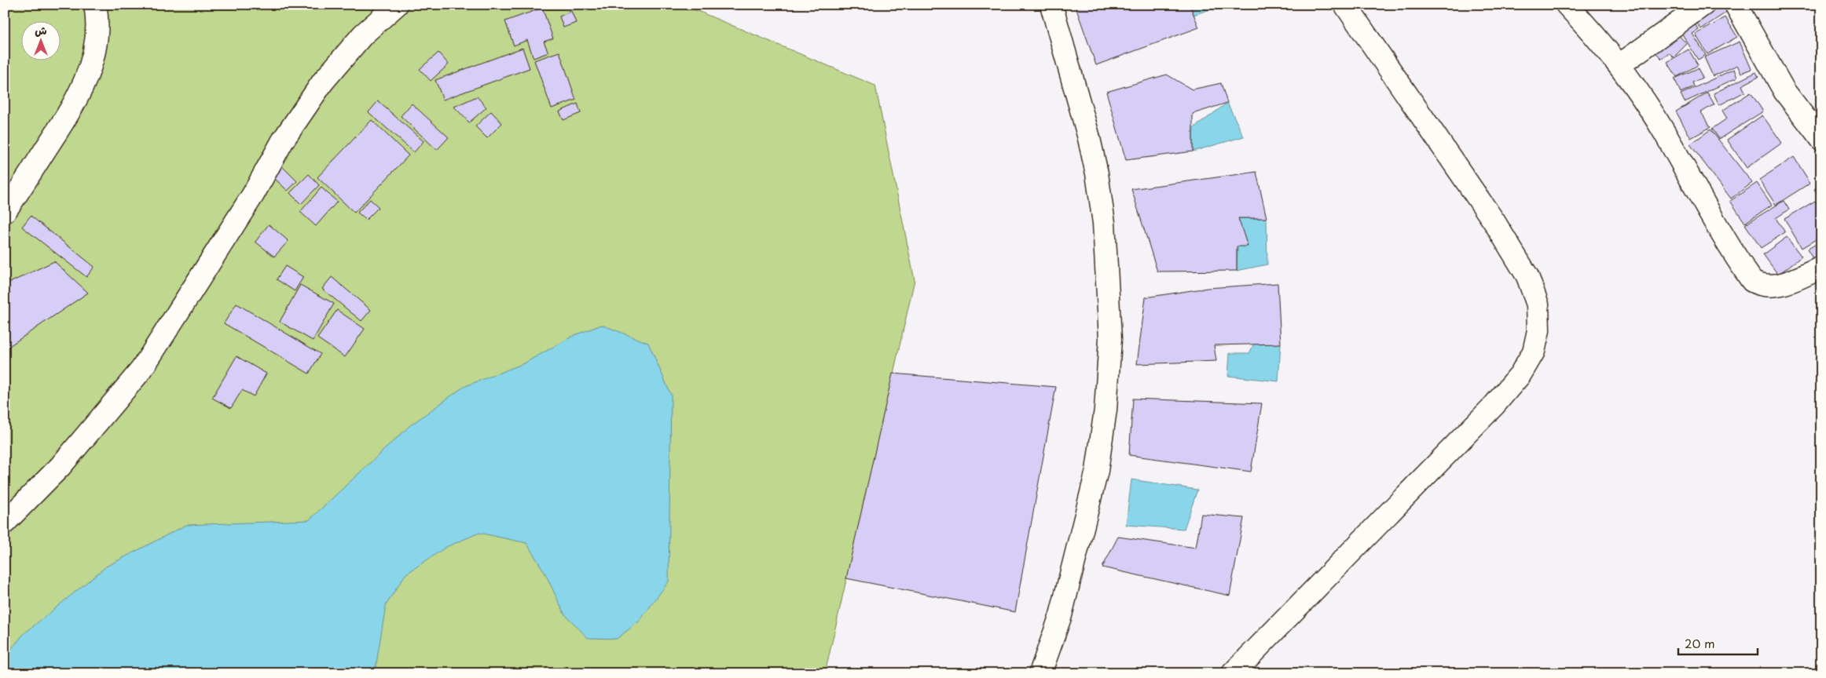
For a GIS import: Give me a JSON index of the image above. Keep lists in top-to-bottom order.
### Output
{
  "scale_bar": "20 m",
  "north": "top"
}
